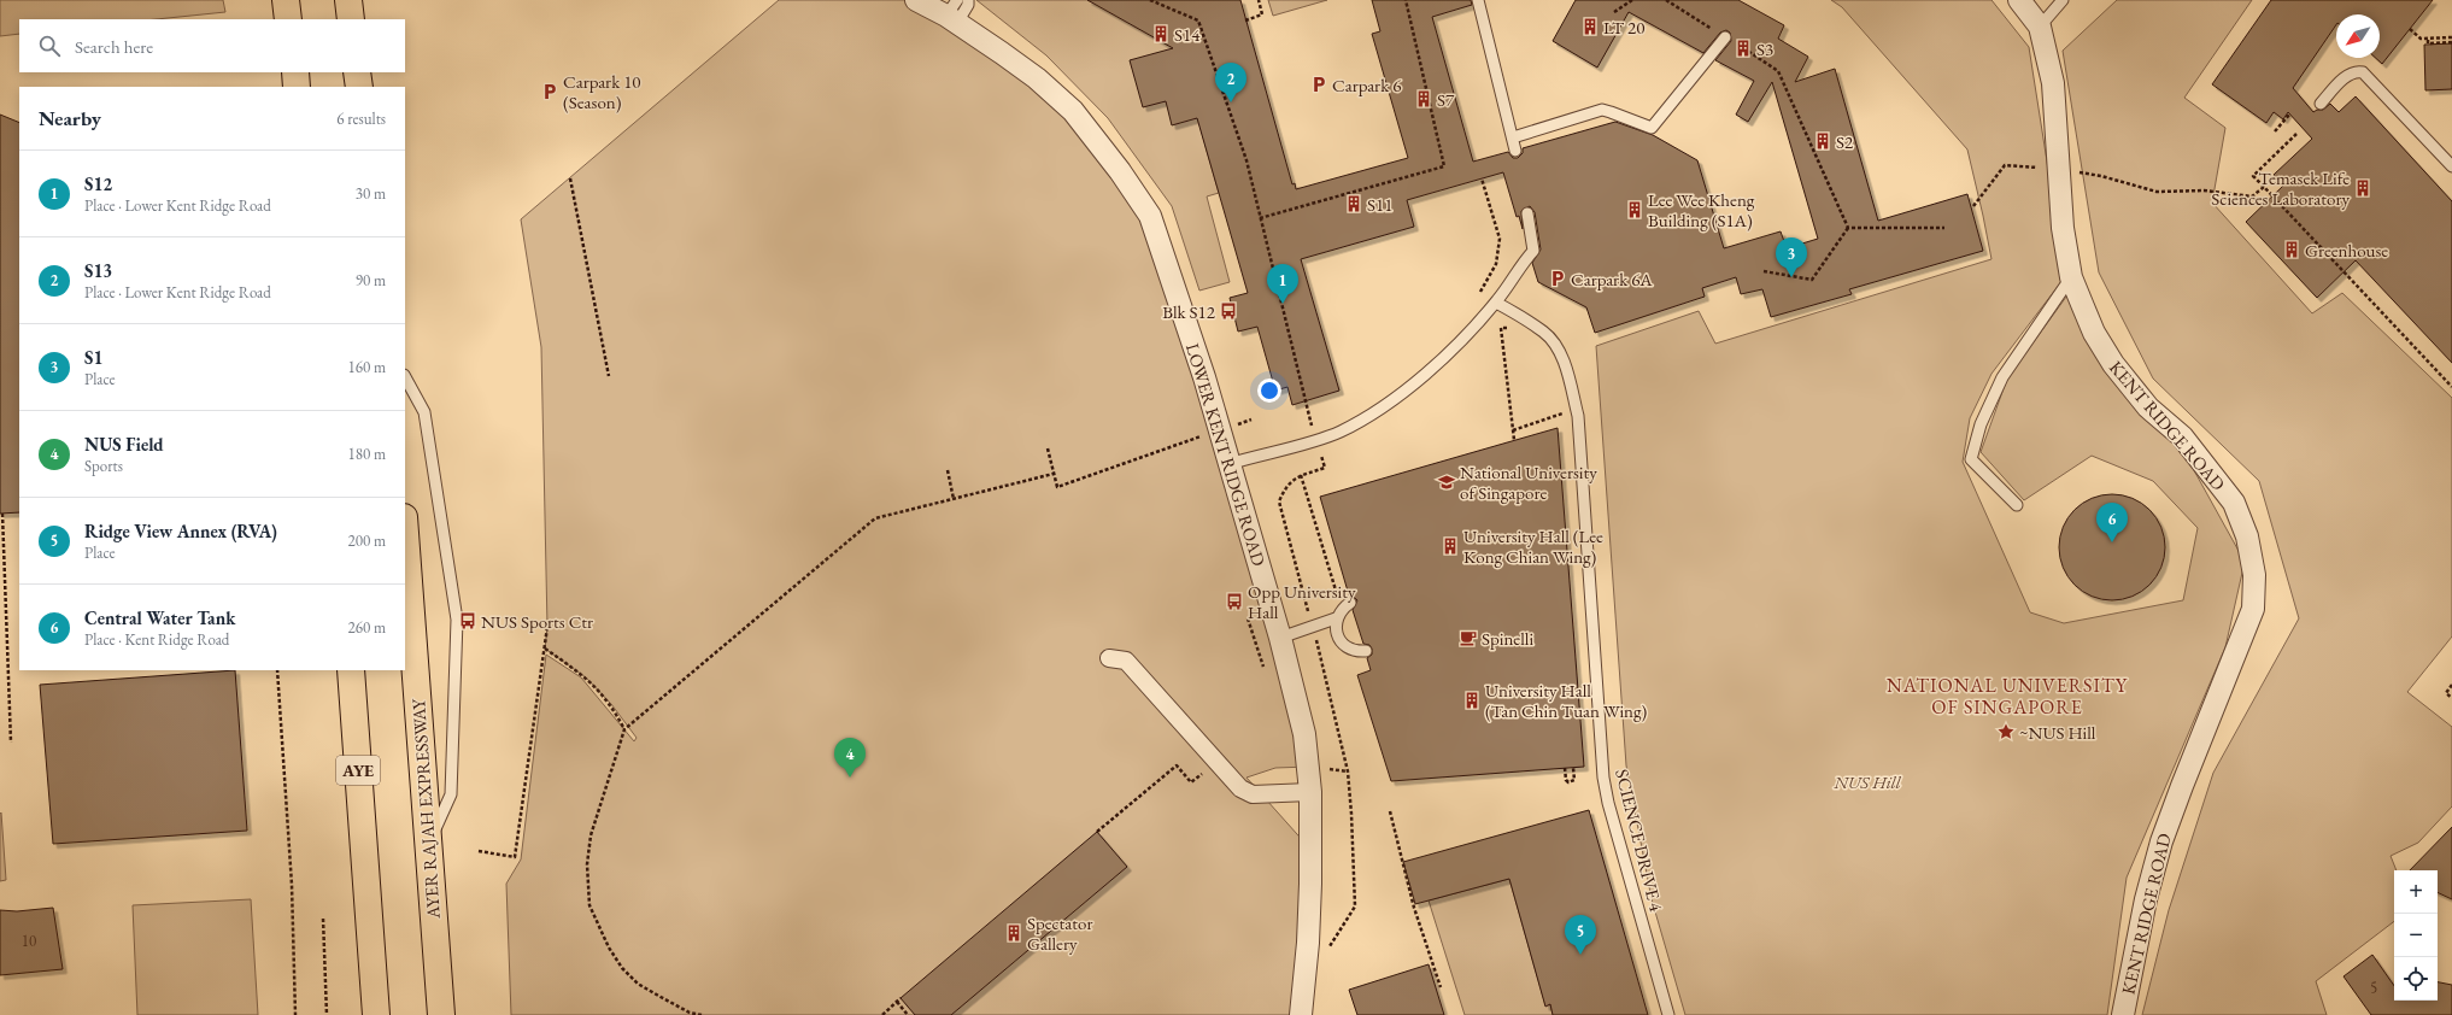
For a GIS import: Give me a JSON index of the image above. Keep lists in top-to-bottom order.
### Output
{
  "streets": {
    "highway": ["AYE", "AYER RAJAH EXPRESSWAY"],
    "street": ["KENT RIDGE ROAD", "LOWER KENT RIDGE ROAD"],
    "lane": ["SCIENCE DRIVE 4"]
  },
  "districts": ["NATIONAL UNIVERSITY OF SINGAPORE"],
  "parks": ["NUS Hill"],
  "places": {
    "building": [
      "LT 20",
      "S14",
      "S3",
      "S7",
      "S2",
      "Temasek Life Sciences Laboratory",
      "S11",
      "Lee Wee Kheng Building (S1A)",
      "Greenhouse",
      "University Hall (Lee Kong Chian Wing)",
      "University Hall (Tan Chin Tuan Wing)",
      "Spectator Gallery"
    ],
    "parking": ["Carpark 6", "Carpark 10 (Season)", "Carpark 6A"],
    "bus stop": ["Blk S12", "Opp University Hall", "NUS Sports Ctr"],
    "school or university": ["National University of Singapore"],
    "cafe": ["Spinelli"],
    "place": ["~NUS Hill"]
  },
  "house_numbers": ["10", "5"],
  "north": "bottom left",
  "page": {
    "search": "Search here",
    "pins": [
      "2",
      "3",
      "1",
      "6",
      "4",
      "5"
    ],
    "heading": ["Nearby", "6 results"],
    "list": [
      {
        "mark": "1",
        "name": "S12",
        "note": "Place · Lower Kent Ridge Road",
        "value": "30 m"
      },
      {
        "mark": "2",
        "name": "S13",
        "note": "Place · Lower Kent Ridge Road",
        "value": "90 m"
      },
      {
        "mark": "3",
        "name": "S1",
        "note": "Place",
        "value": "160 m"
      },
      {
        "mark": "4",
        "name": "NUS Field",
        "note": "Sports",
        "value": "180 m"
      },
      {
        "mark": "5",
        "name": "Ridge View Annex (RVA)",
        "note": "Place",
        "value": "200 m"
      },
      {
        "mark": "6",
        "name": "Central Water Tank",
        "note": "Place · Kent Ridge Road",
        "value": "260 m"
      }
    ],
    "map_buttons": ["+", "−"]
  }
}
